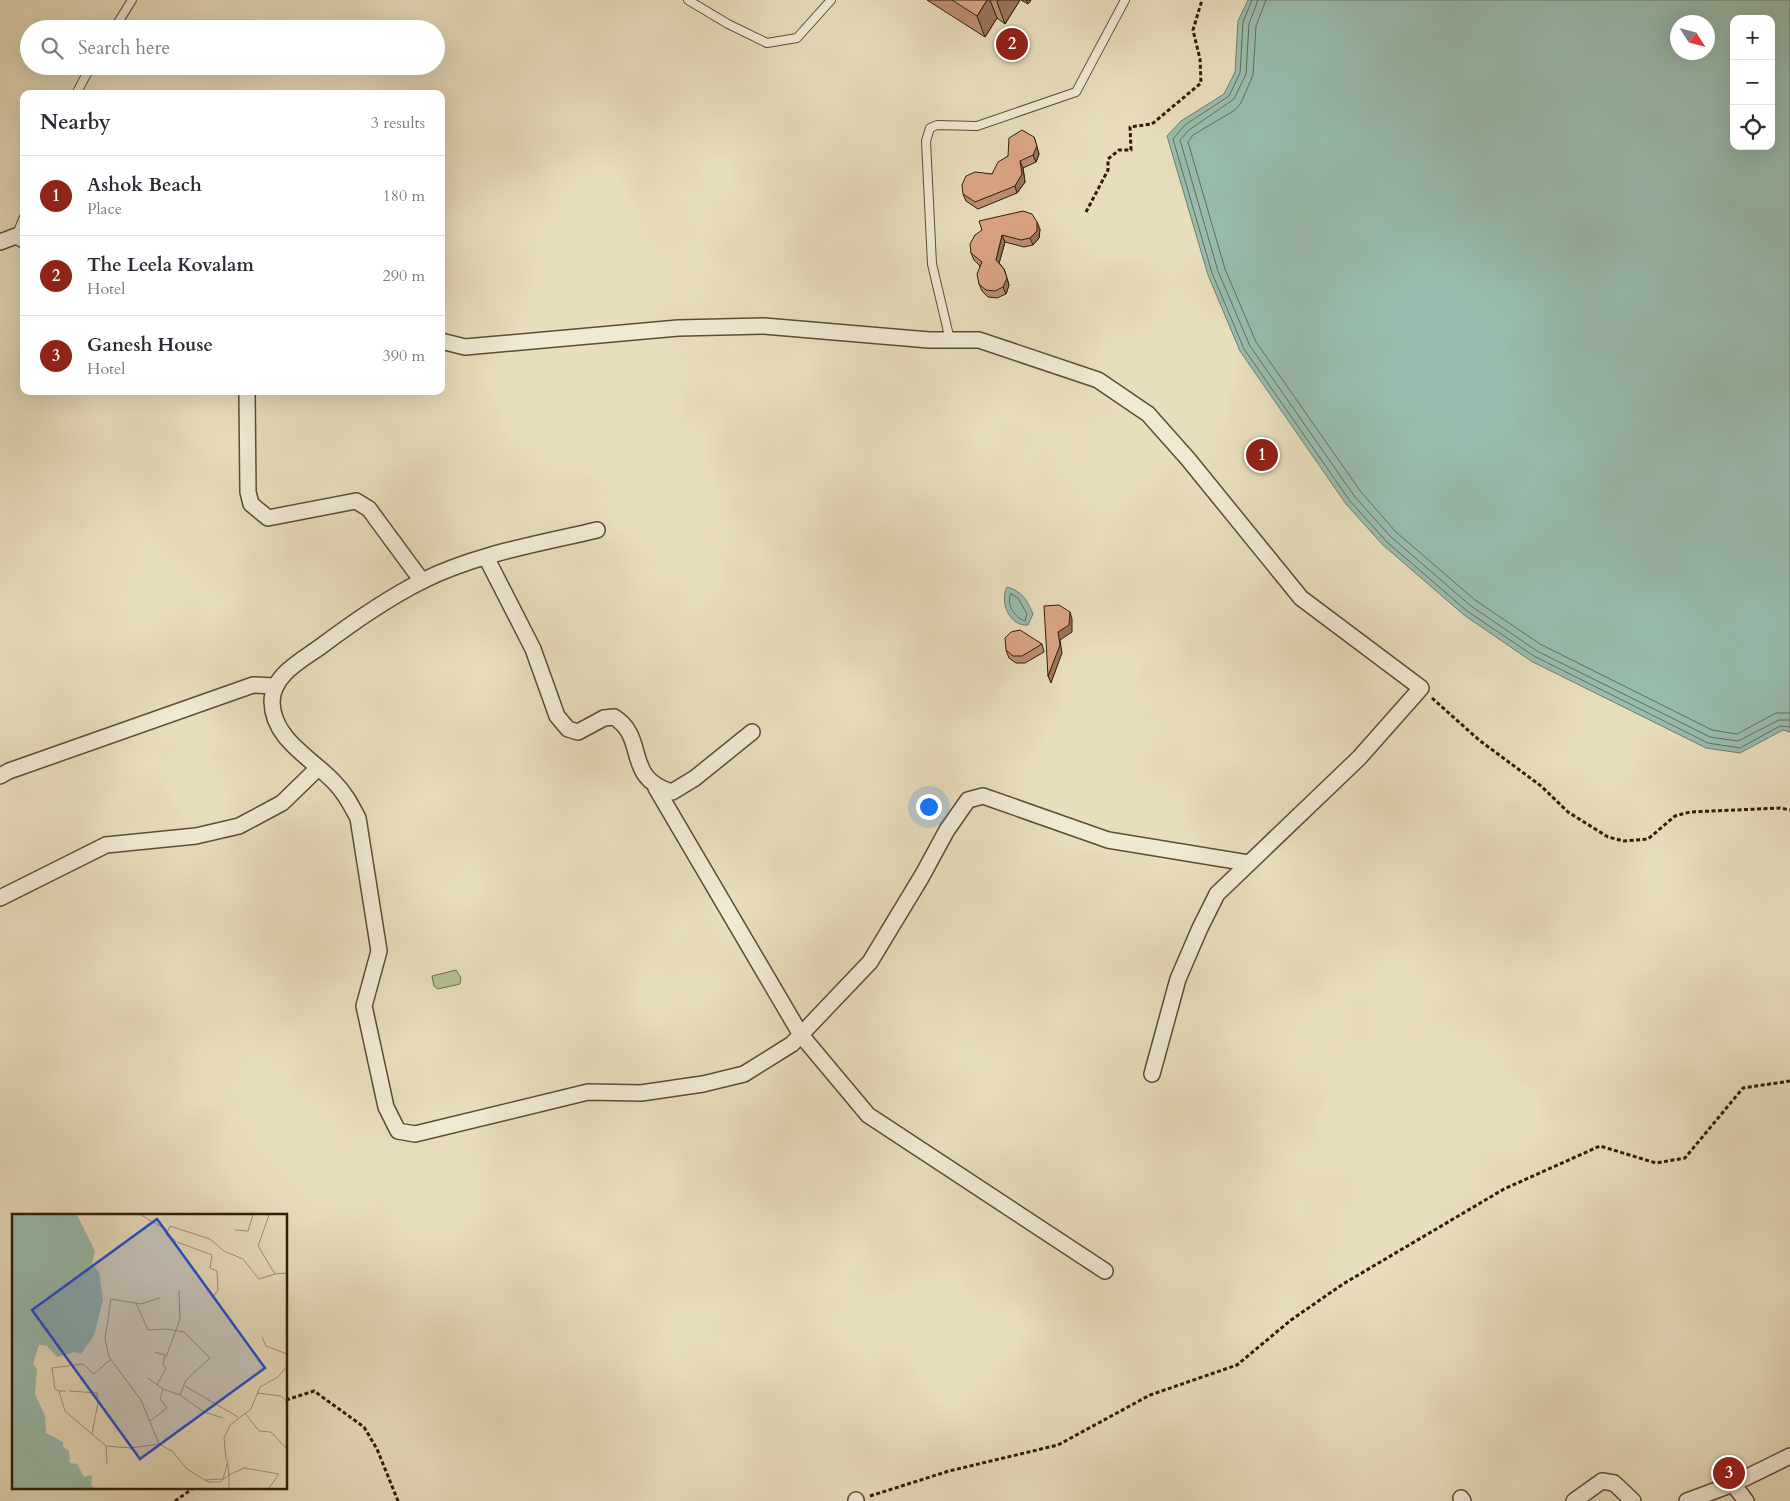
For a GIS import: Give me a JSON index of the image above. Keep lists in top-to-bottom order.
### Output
{
  "north": "bottom right",
  "page": {
    "map_buttons": ["+", "−"],
    "search": "Search here",
    "pins": ["2", "1", "3"],
    "heading": ["Nearby", "3 results"],
    "list": [
      {
        "mark": "1",
        "name": "Ashok Beach",
        "note": "Place",
        "value": "180 m"
      },
      {
        "mark": "2",
        "name": "The Leela Kovalam",
        "note": "Hotel",
        "value": "290 m"
      },
      {
        "mark": "3",
        "name": "Ganesh House",
        "note": "Hotel",
        "value": "390 m"
      }
    ]
  }
}
